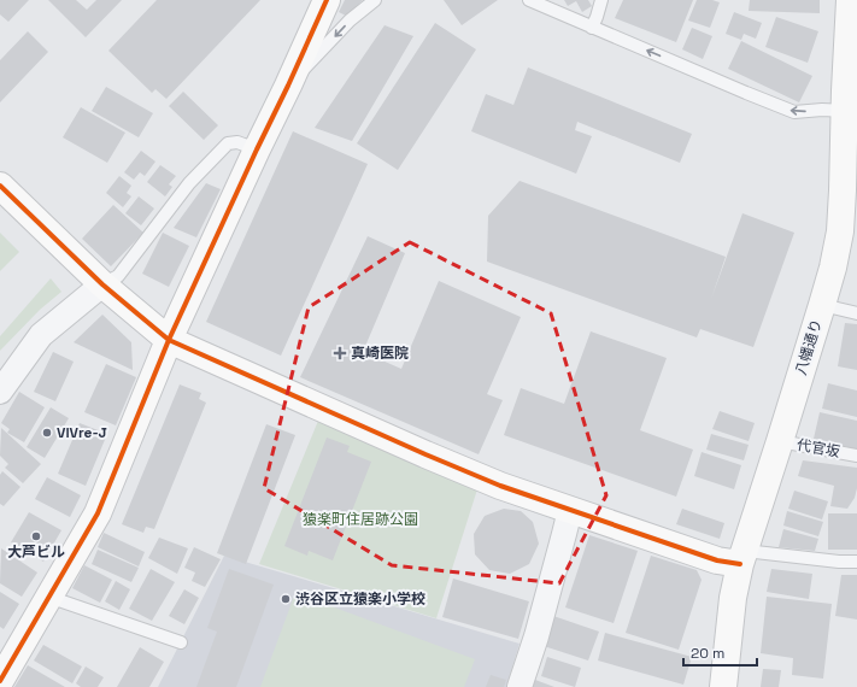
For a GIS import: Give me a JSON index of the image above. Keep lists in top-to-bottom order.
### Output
{
  "streets": {
    "street": ["八幡通り"],
    "lane": ["代官坂"]
  },
  "crossings": [
    ["八幡通り", "代官坂"]
  ],
  "parks": ["猿楽町住居跡公園"],
  "places": {
    "health": ["真崎医院"],
    "other": ["ViVre-J", "大芦ビル", "渋谷区立猿楽小学校"]
  },
  "scale_bar": "20 m"
}
